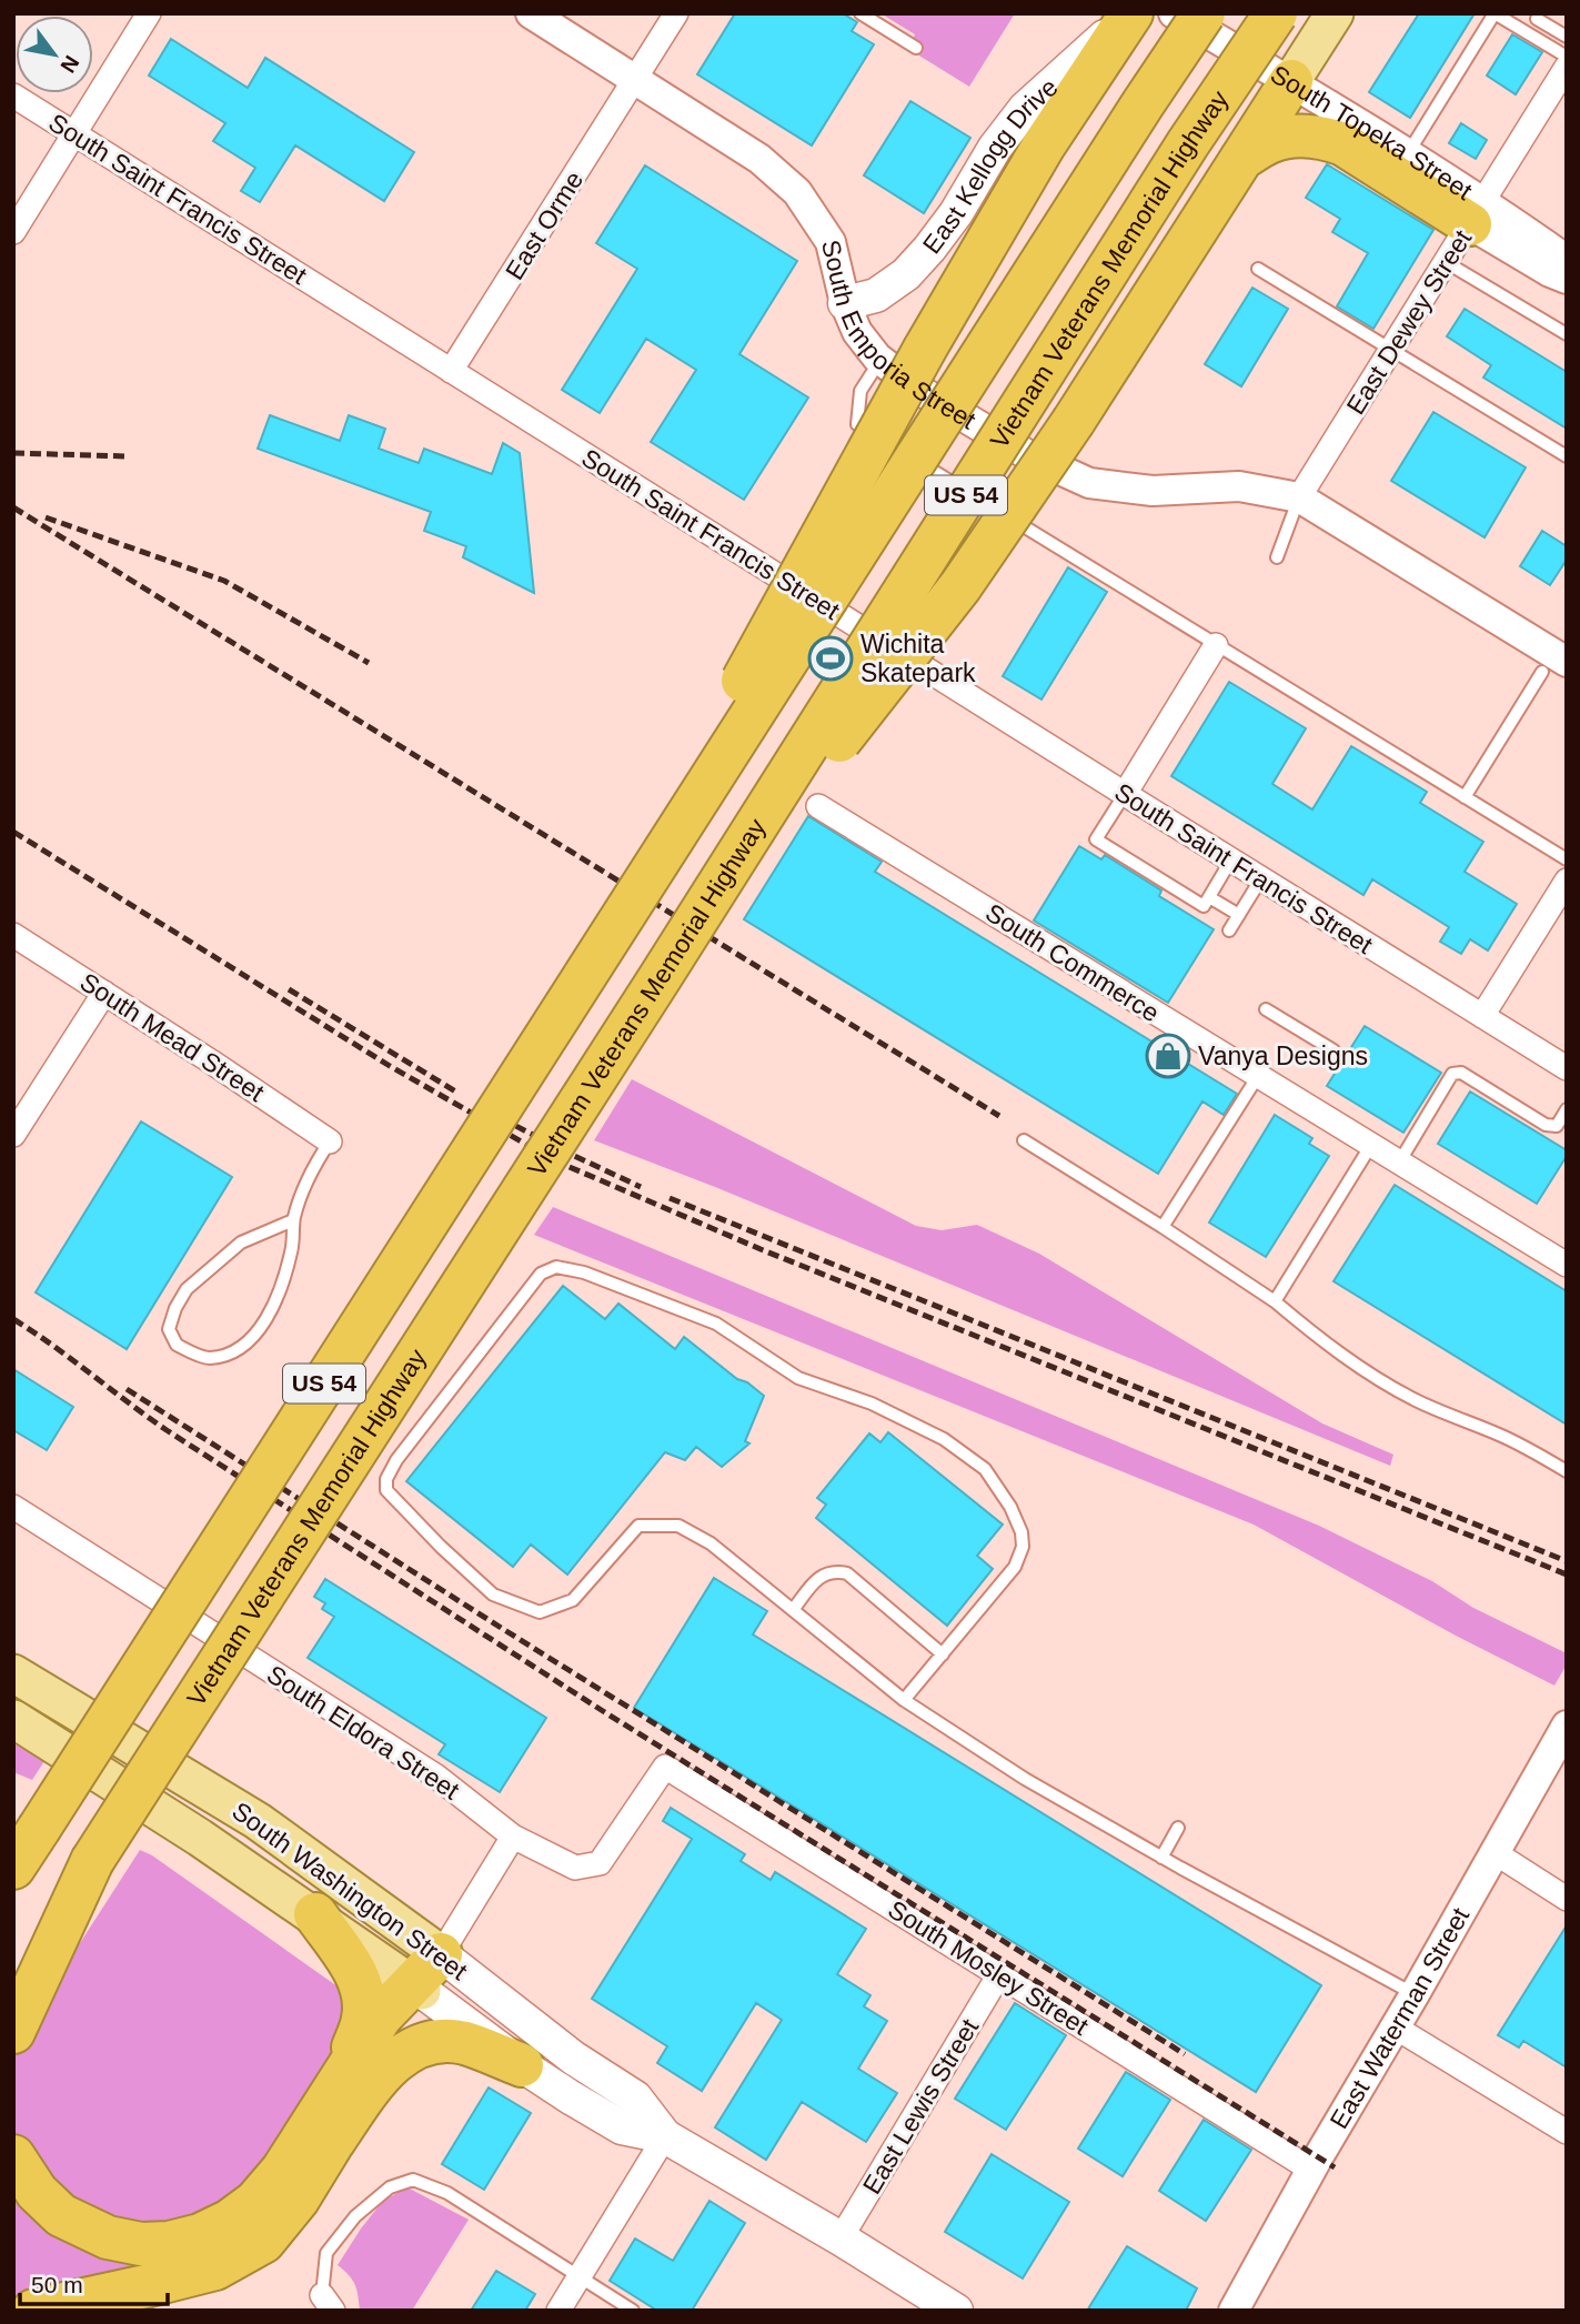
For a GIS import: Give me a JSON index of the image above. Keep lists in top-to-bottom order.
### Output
{
  "streets": {
    "highway": ["Vietnam Veterans Memorial Highway", "US 54"],
    "main road": ["East Kellogg Drive", "South Washington Street"],
    "street": [
      "South Topeka Street",
      "South Saint Francis Street",
      "East Orme",
      "East Dewey Street",
      "South Emporia Street",
      "South Commerce",
      "South Mead Street",
      "South Eldora Street",
      "South Mosley Street",
      "East Waterman Street",
      "East Lewis Street"
    ]
  },
  "crossings": [
    ["South Topeka Street", "East Dewey Street"],
    ["East Kellogg Drive", "South Emporia Street"],
    ["South Saint Francis Street", "East Orme"],
    ["East Orme", "South Emporia Street"],
    ["East Dewey Street", "South Emporia Street"],
    ["South Eldora Street", "South Mosley Street"],
    ["South Washington Street", "East Lewis Street"],
    ["South Mosley Street", "East Waterman Street"],
    ["South Mosley Street", "East Lewis Street"]
  ],
  "places": {
    "sports": ["Wichita Skatepark"],
    "shop": ["Vanya Designs"]
  },
  "scale_bar": "50 m",
  "north": "bottom right"
}
